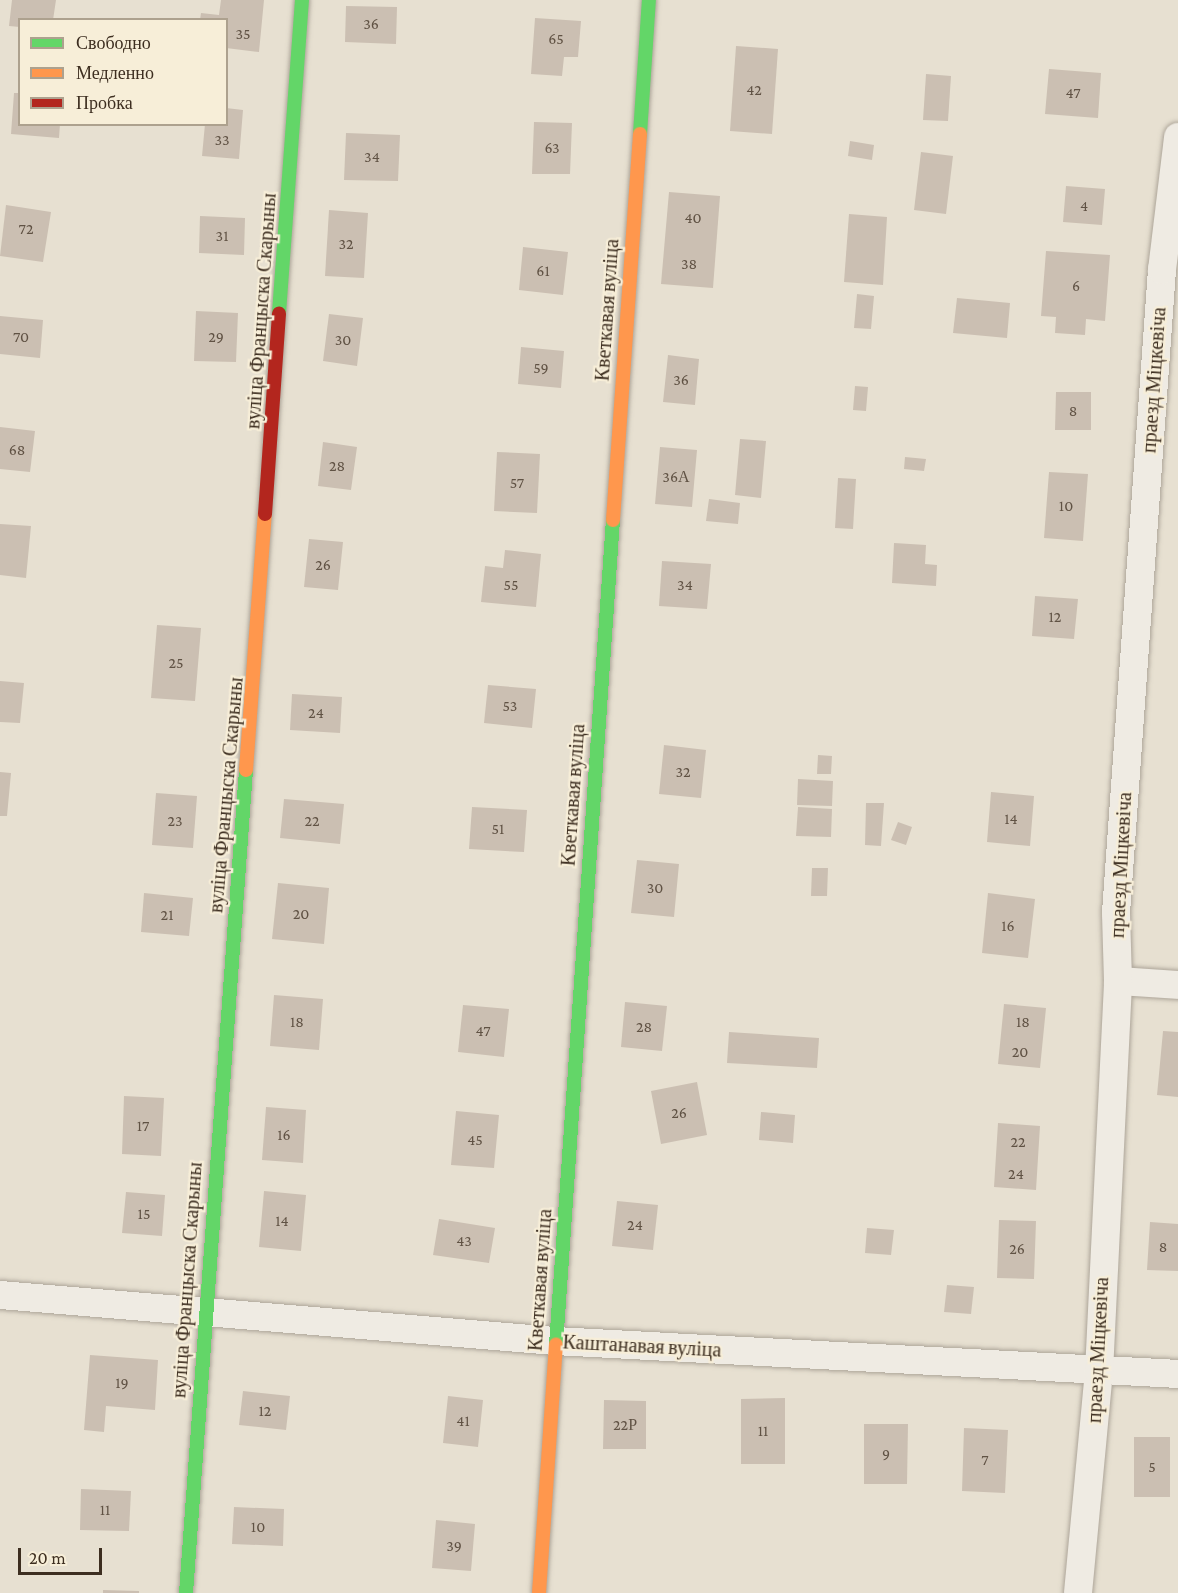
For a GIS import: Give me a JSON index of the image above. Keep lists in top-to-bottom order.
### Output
{
  "streets": {
    "street": [
      "Кветкавая вуліца",
      "вуліца Францыска Скарыны",
      "праезд Міцкевіча",
      "Каштанавая вуліца"
    ]
  },
  "crossings": [
    ["Кветкавая вуліца", "Каштанавая вуліца"],
    ["вуліца Францыска Скарыны", "Каштанавая вуліца"],
    ["праезд Міцкевіча", "Каштанавая вуліца"]
  ],
  "house_numbers": [
    "36",
    "35",
    "65",
    "42",
    "47",
    "33",
    "63",
    "34",
    "4",
    "40",
    "72",
    "31",
    "32",
    "38",
    "61",
    "6",
    "70",
    "29",
    "30",
    "59",
    "36",
    "8",
    "68",
    "28",
    "36А",
    "57",
    "10",
    "26",
    "55",
    "34",
    "12",
    "25",
    "53",
    "24",
    "32",
    "14",
    "23",
    "22",
    "51",
    "30",
    "20",
    "21",
    "16",
    "18",
    "18",
    "28",
    "47",
    "20",
    "26",
    "17",
    "16",
    "45",
    "22",
    "24",
    "15",
    "14",
    "24",
    "43",
    "8",
    "26",
    "19",
    "12",
    "41",
    "22Р",
    "11",
    "9",
    "7",
    "5",
    "11",
    "10",
    "39"
  ],
  "legend": ["Свободно", "Медленно", "Пробка"],
  "scale_bar": "20 m"
}
